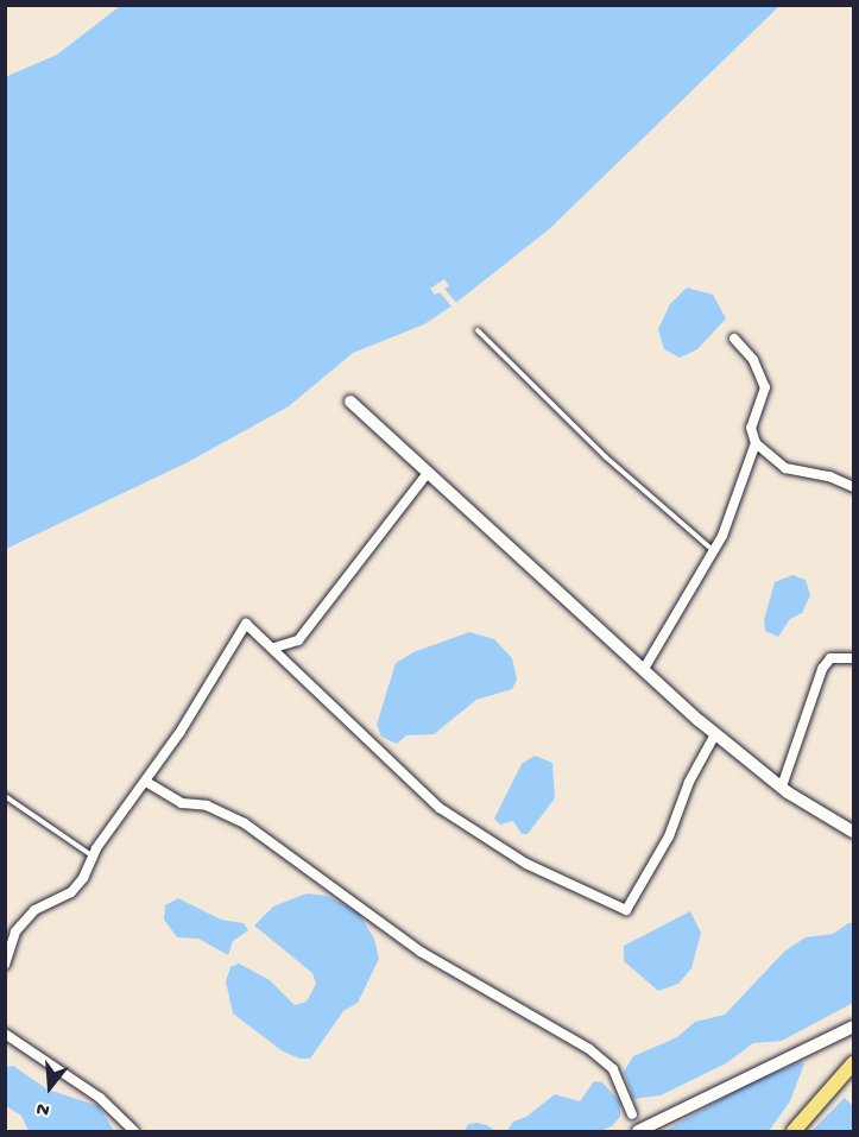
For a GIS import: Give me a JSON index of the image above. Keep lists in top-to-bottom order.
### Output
{
  "north": "bottom"
}
